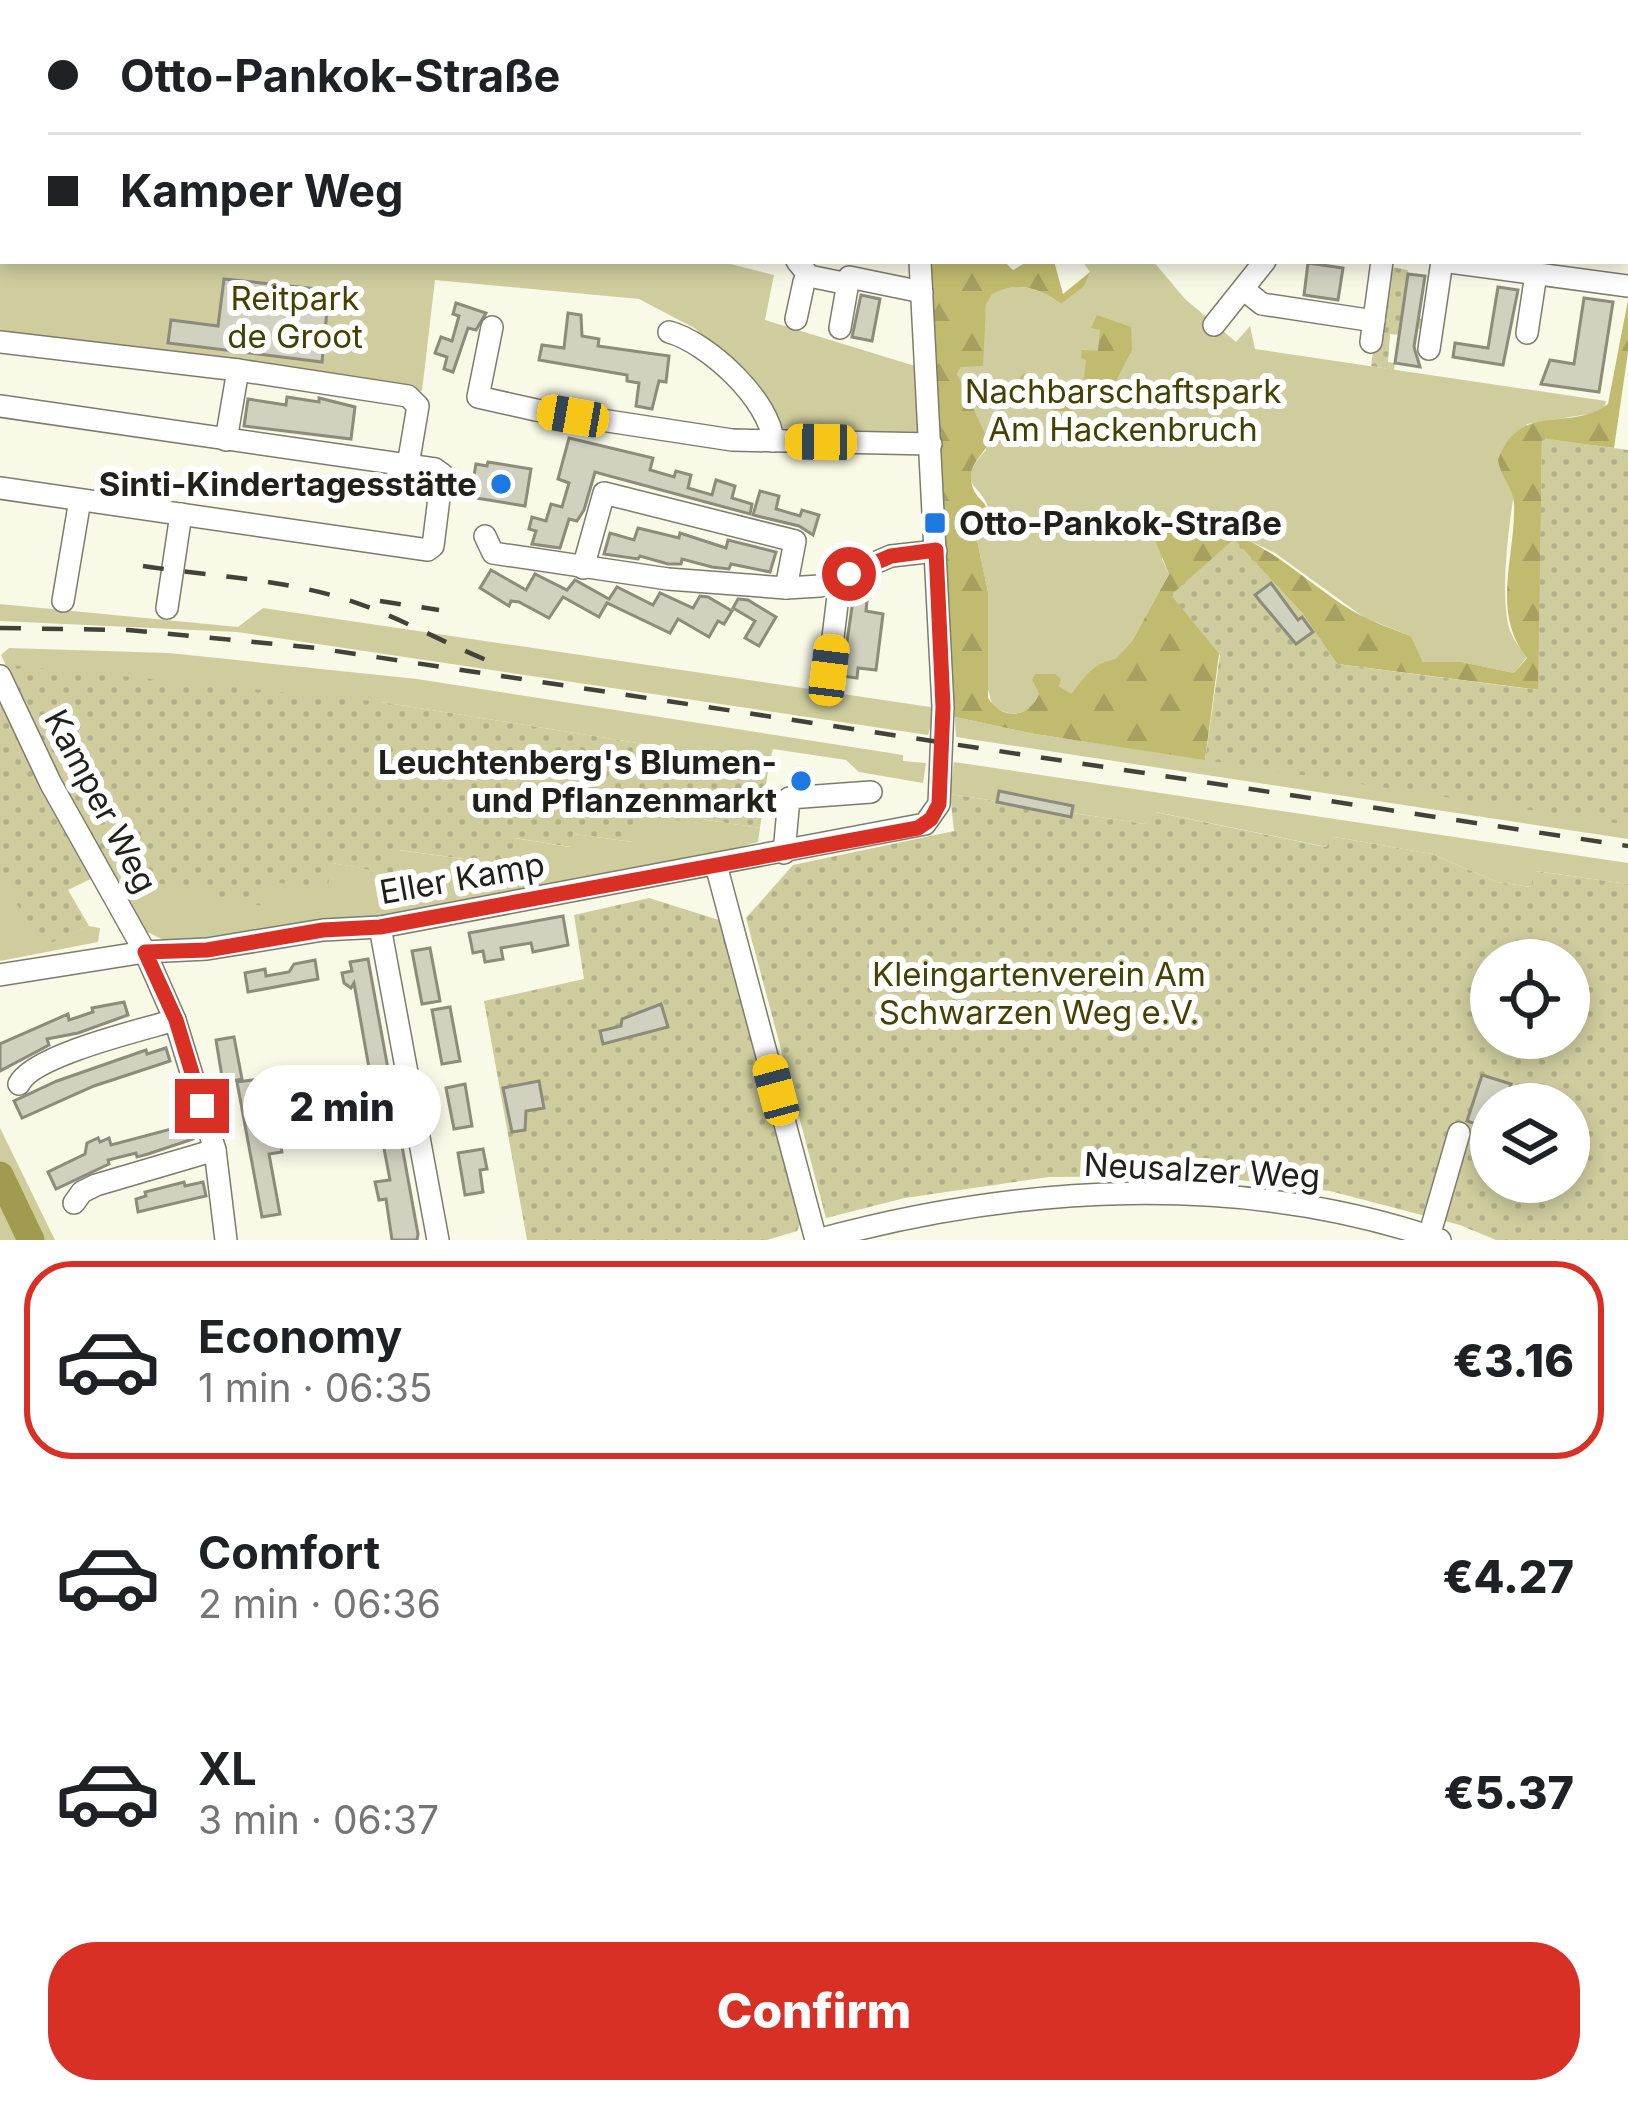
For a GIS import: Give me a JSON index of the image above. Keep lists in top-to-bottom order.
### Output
{
  "streets": {
    "street": ["Kamper Weg", "Eller Kamp", "Neusalzer Weg"]
  },
  "crossings": [
    ["Kamper Weg", "Eller Kamp"]
  ],
  "parks": ["Reitpark de Groot", "Nachbarschaftspark Am Hackenbruch", "Kleingartenverein Am Schwarzen Weg e.V."],
  "places": {
    "other": ["Sinti-Kindertagesstätte", "Leuchtenberg's Blumen- und Pflanzenmarkt"],
    "transit": ["Otto-Pankok-Straße"]
  },
  "page": {
    "banner": ["Otto-Pankok-Straße", "Kamper Weg"],
    "bubble": "2 min",
    "list": [
      {
        "name": "Economy",
        "note": "1 min · 06:35",
        "value": "€3.16"
      },
      {
        "name": "Comfort",
        "note": "2 min · 06:36",
        "value": "€4.27"
      },
      {
        "name": "XL",
        "note": "3 min · 06:37",
        "value": "€5.37"
      }
    ],
    "buttons": "Confirm"
  }
}
